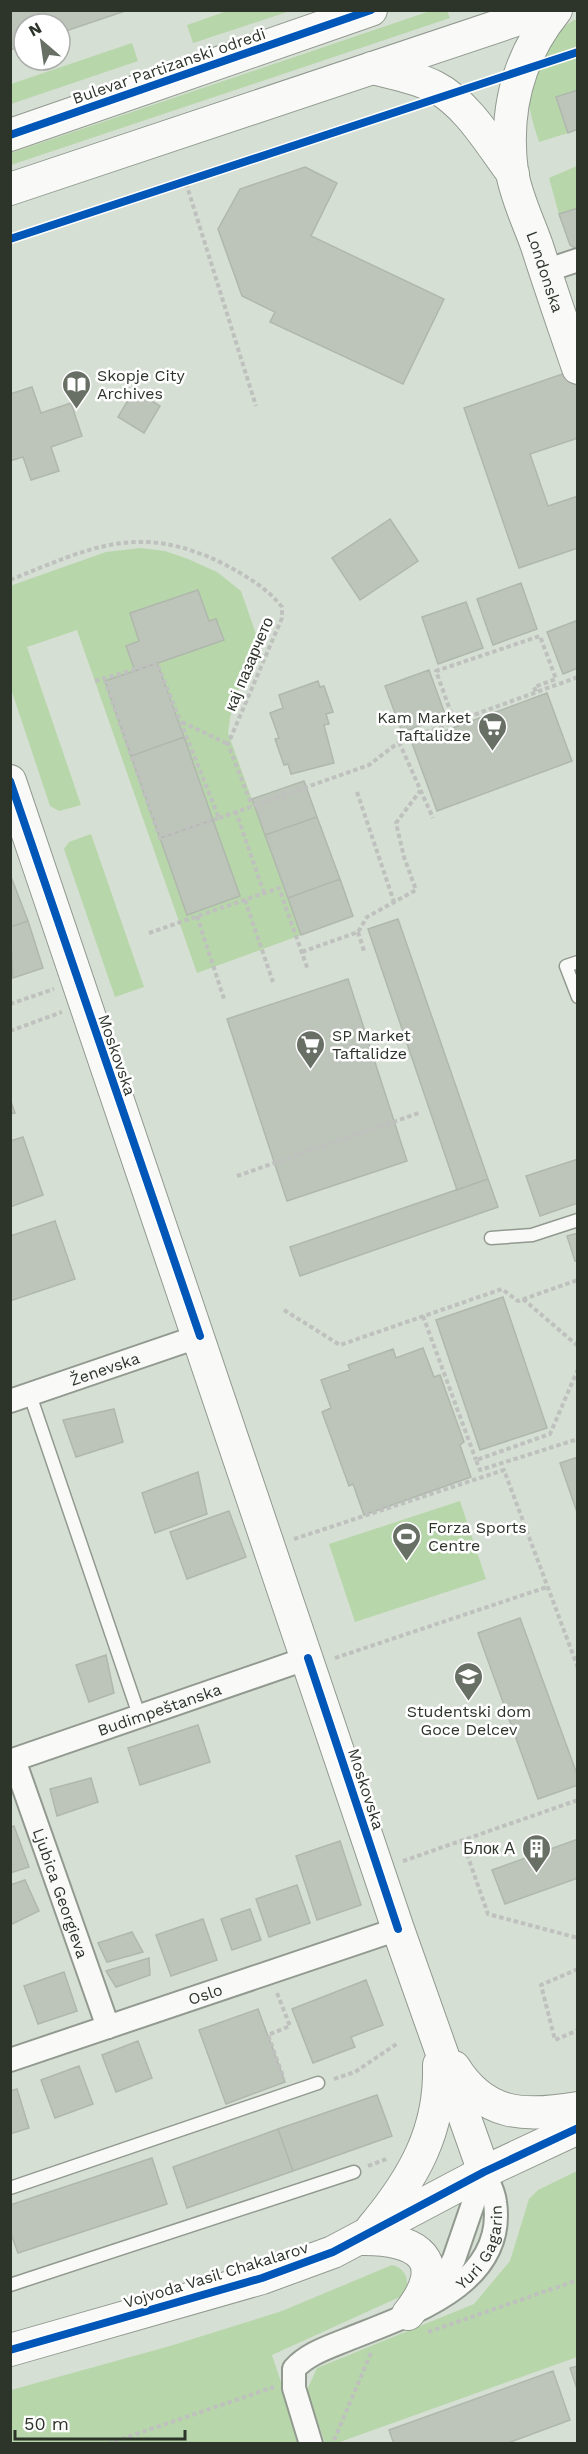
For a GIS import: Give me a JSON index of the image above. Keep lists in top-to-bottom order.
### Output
{
  "streets": {
    "street": [
      "Bulevar Partizanski odredi",
      "Londonska",
      "Moskovska",
      "Ženevska",
      "Budimpeštanska",
      "Ljubica Georgieva",
      "Oslo",
      "Yuri Gagarin",
      "Vojvoda Vasil Chakalarov"
    ],
    "path": ["кај пазарчето"]
  },
  "crossings": [
    ["Moskovska", "Ženevska"],
    ["Moskovska", "Budimpeštanska"],
    ["Moskovska", "Oslo"],
    ["Moskovska", "Yuri Gagarin"],
    ["Moskovska", "Vojvoda Vasil Chakalarov"],
    ["Budimpeštanska", "Ljubica Georgieva"],
    ["Ljubica Georgieva", "Oslo"],
    ["Yuri Gagarin", "Vojvoda Vasil Chakalarov"]
  ],
  "places": {
    "library": ["Skopje City Archives"],
    "supermarket": ["Kam Market Taftalidze", "SP Market Taftalidze"],
    "sports": ["Forza Sports Centre"],
    "school or university": ["Studentski dom Goce Delcev"],
    "building": ["Блок А"]
  },
  "scale_bar": "50 m",
  "north": "top left"
}
